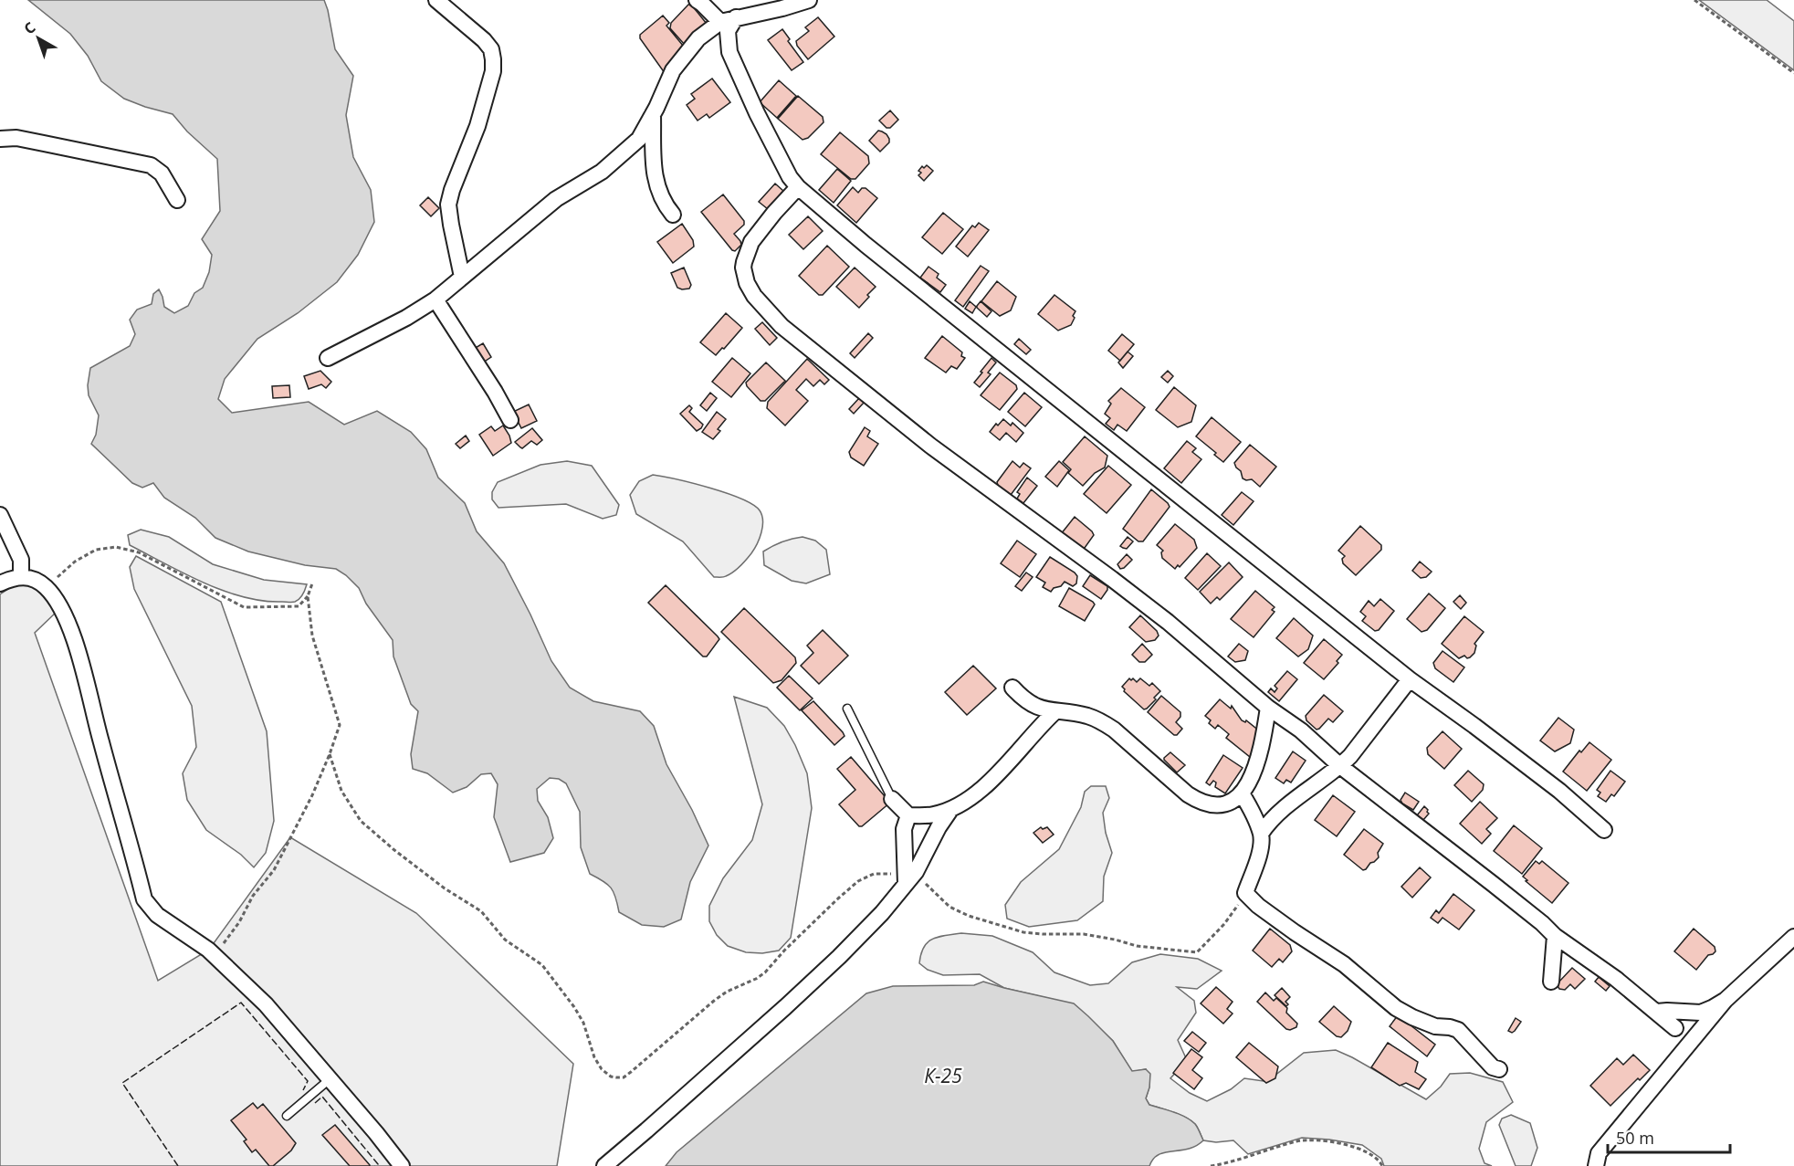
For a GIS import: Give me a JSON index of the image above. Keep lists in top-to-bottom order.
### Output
{
  "water": ["К-25"],
  "scale_bar": "50 m",
  "north": "top left"
}
